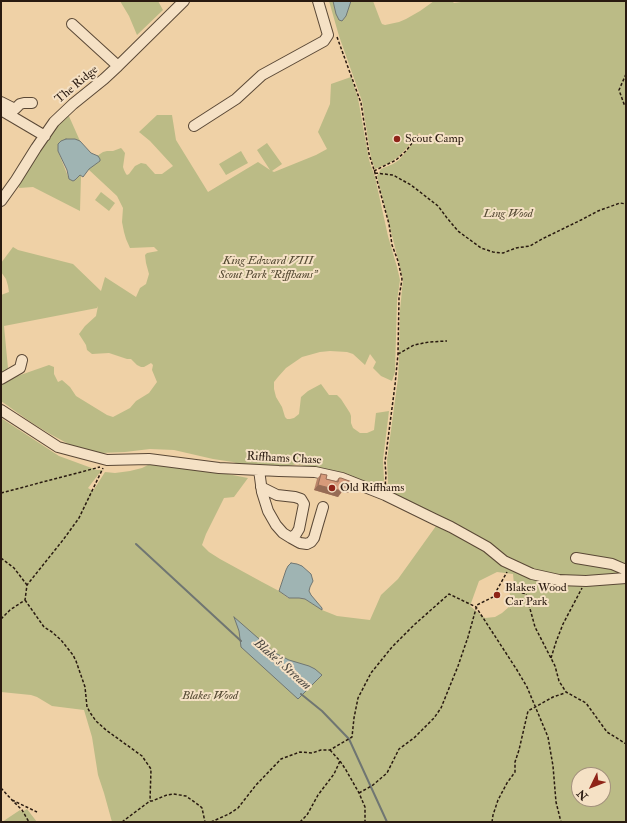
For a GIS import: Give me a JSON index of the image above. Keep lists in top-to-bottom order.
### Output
{
  "streets": {
    "street": ["The Ridge", "Riffhams Chase"]
  },
  "water": ["Blake's Stream"],
  "parks": ["Ling Wood", "King Edward VIII Scout Park \"Riffhams\"", "Blakes Wood"],
  "places": ["Scout Camp", "Old Riffhams", "Blakes Wood Car Park"],
  "north": "bottom left"
}
